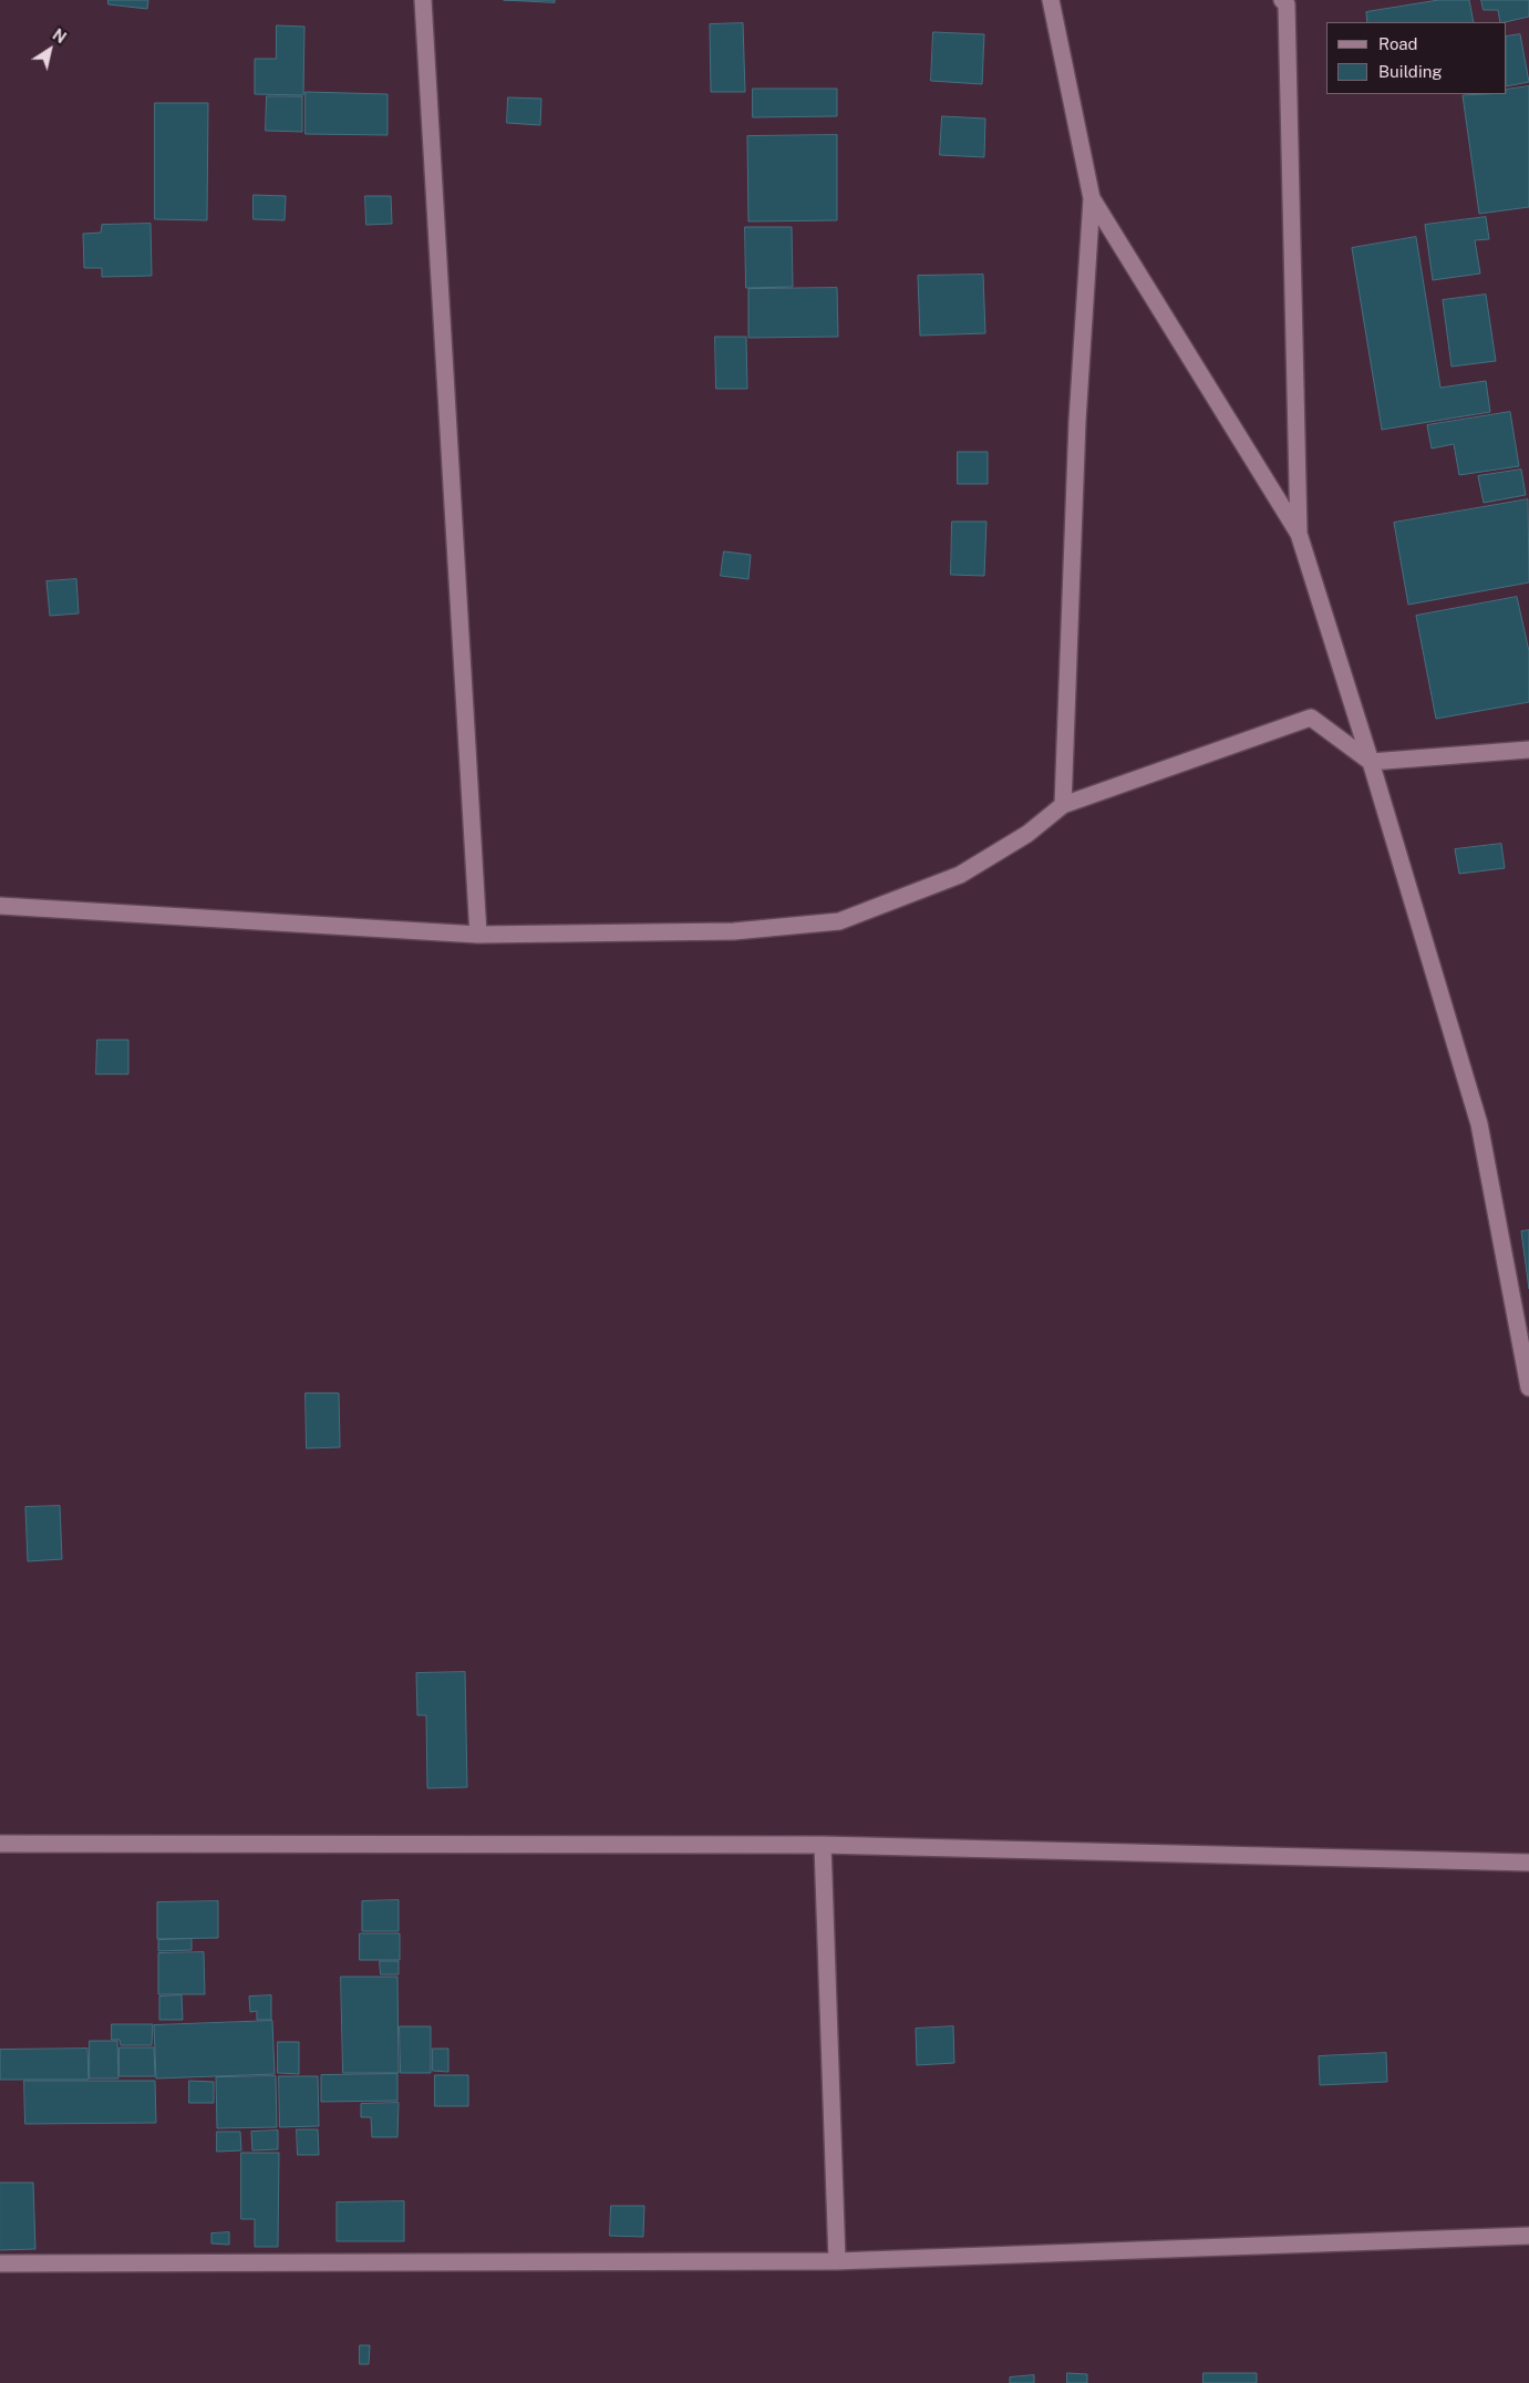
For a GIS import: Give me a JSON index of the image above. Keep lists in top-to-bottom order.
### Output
{
  "legend": ["Road", "Building"],
  "north": "top right"
}
